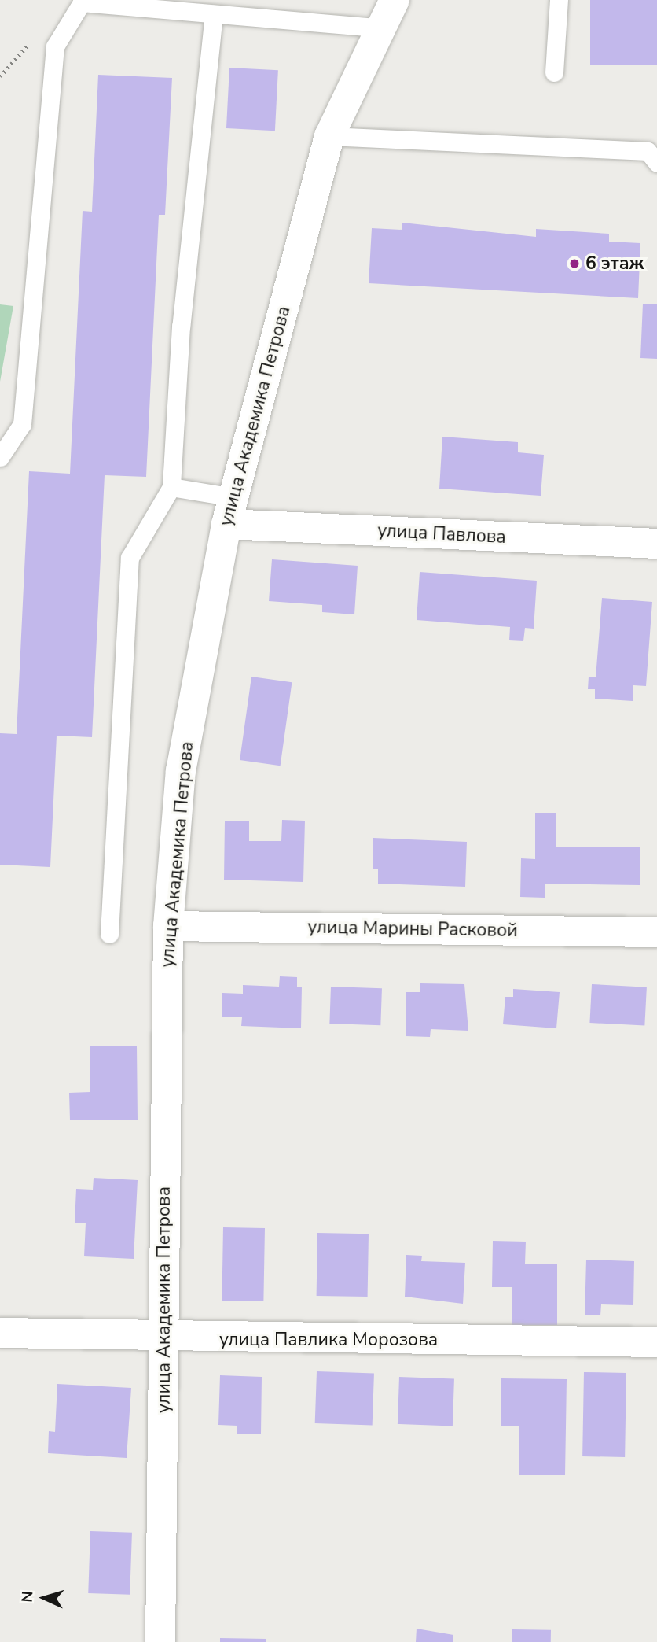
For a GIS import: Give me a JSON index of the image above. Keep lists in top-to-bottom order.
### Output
{
  "streets": {
    "street": [
      "улица Академика Петрова",
      "улица Павлова",
      "улица Марины Расковой",
      "улица Павлика Морозова"
    ]
  },
  "crossings": [
    ["улица Академика Петрова", "улица Павлова"],
    ["улица Академика Петрова", "улица Марины Расковой"],
    ["улица Академика Петрова", "улица Павлика Морозова"]
  ],
  "places": ["6 этаж"],
  "north": "left"
}
